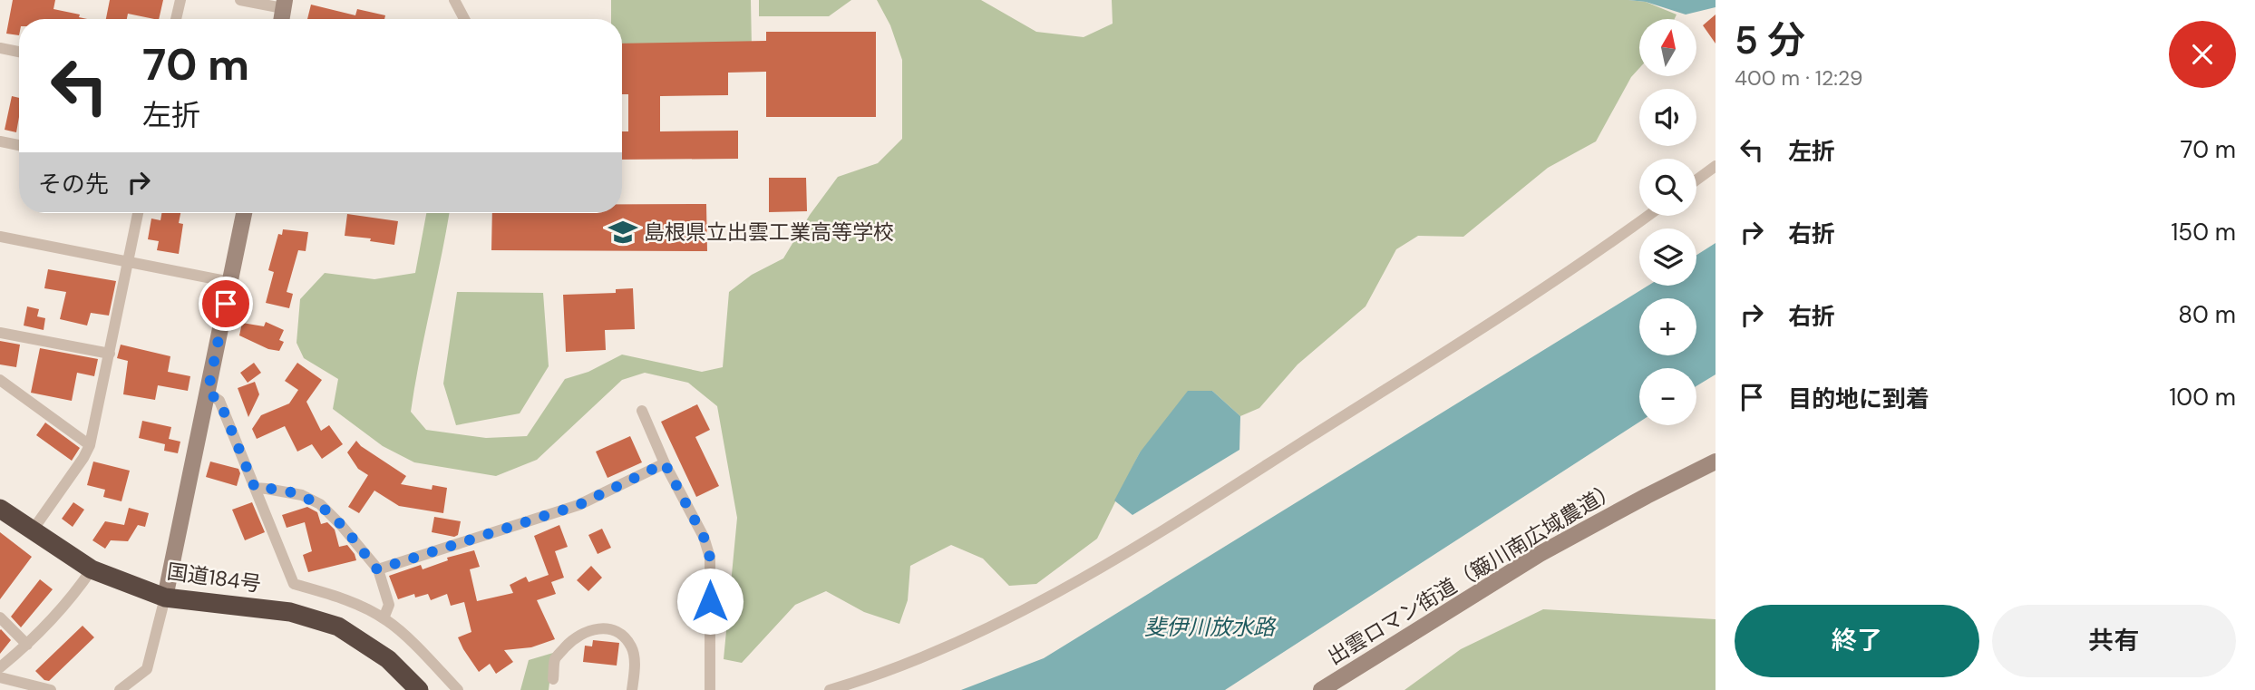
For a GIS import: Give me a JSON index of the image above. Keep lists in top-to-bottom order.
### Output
{
  "streets": {
    "highway": ["国道184号"],
    "street": ["出雲ロマン街道（簸川南広域農道）"]
  },
  "water": ["斐伊川放水路"],
  "places": {
    "school or university": ["島根県立出雲工業高等学校"]
  },
  "north": "top",
  "page": {
    "heading": ["5 分", "400 m · 12:29"],
    "map_buttons": ["+", "−"],
    "turn": ["70 m", "左折"],
    "list": [
      {
        "name": "左折",
        "value": "70 m"
      },
      {
        "name": "右折",
        "value": "150 m"
      },
      {
        "name": "右折",
        "value": "80 m"
      },
      {
        "name": "目的地に到着",
        "value": "100 m"
      }
    ],
    "then": "その先",
    "buttons": ["終了", "共有"]
  }
}
